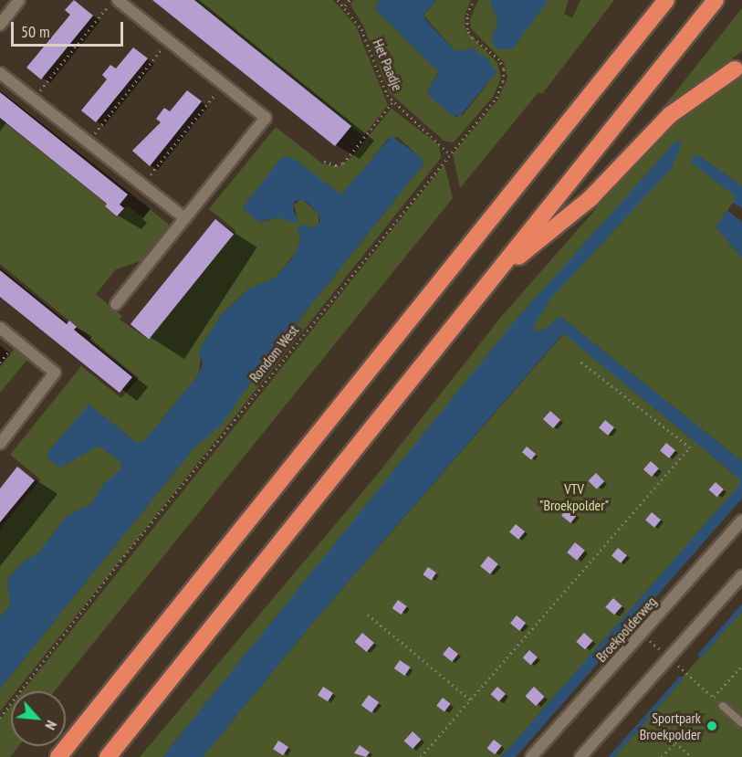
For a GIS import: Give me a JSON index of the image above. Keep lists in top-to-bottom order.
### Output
{
  "streets": {
    "street": ["Broekpolderweg"],
    "path": ["Het Paadje", "Rondom West"]
  },
  "crossings": [
    ["Het Paadje", "Rondom West"]
  ],
  "parks": ["VTV \"Broekpolder\""],
  "places": ["Sportpark Broekpolder"],
  "scale_bar": "50 m",
  "north": "bottom right"
}
